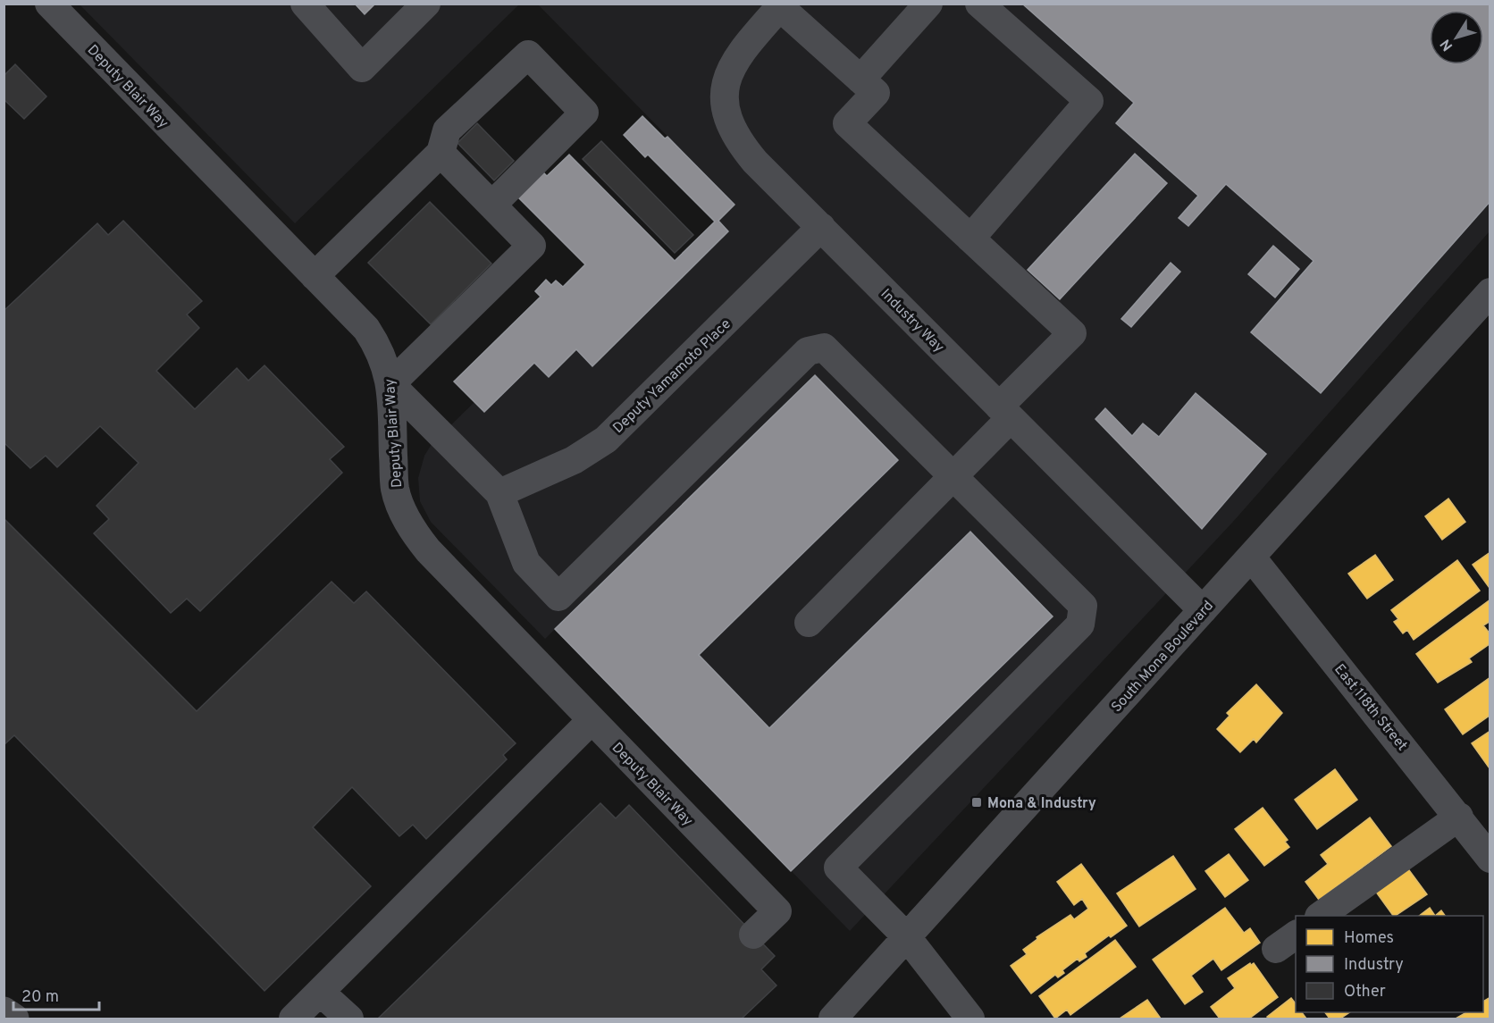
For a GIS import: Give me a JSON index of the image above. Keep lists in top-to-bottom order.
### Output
{
  "streets": {
    "street": [
      "Deputy Blair Way",
      "Industry Way",
      "Deputy Yamamoto Place",
      "South Mona Boulevard",
      "East 118th Street"
    ]
  },
  "crossings": [
    ["Industry Way", "Deputy Yamamoto Place"],
    ["Industry Way", "South Mona Boulevard"],
    ["South Mona Boulevard", "East 118th Street"]
  ],
  "places": {
    "transit": ["Mona & Industry"]
  },
  "legend": ["Homes", "Industry", "Other"],
  "scale_bar": "20 m",
  "north": "bottom left"
}
